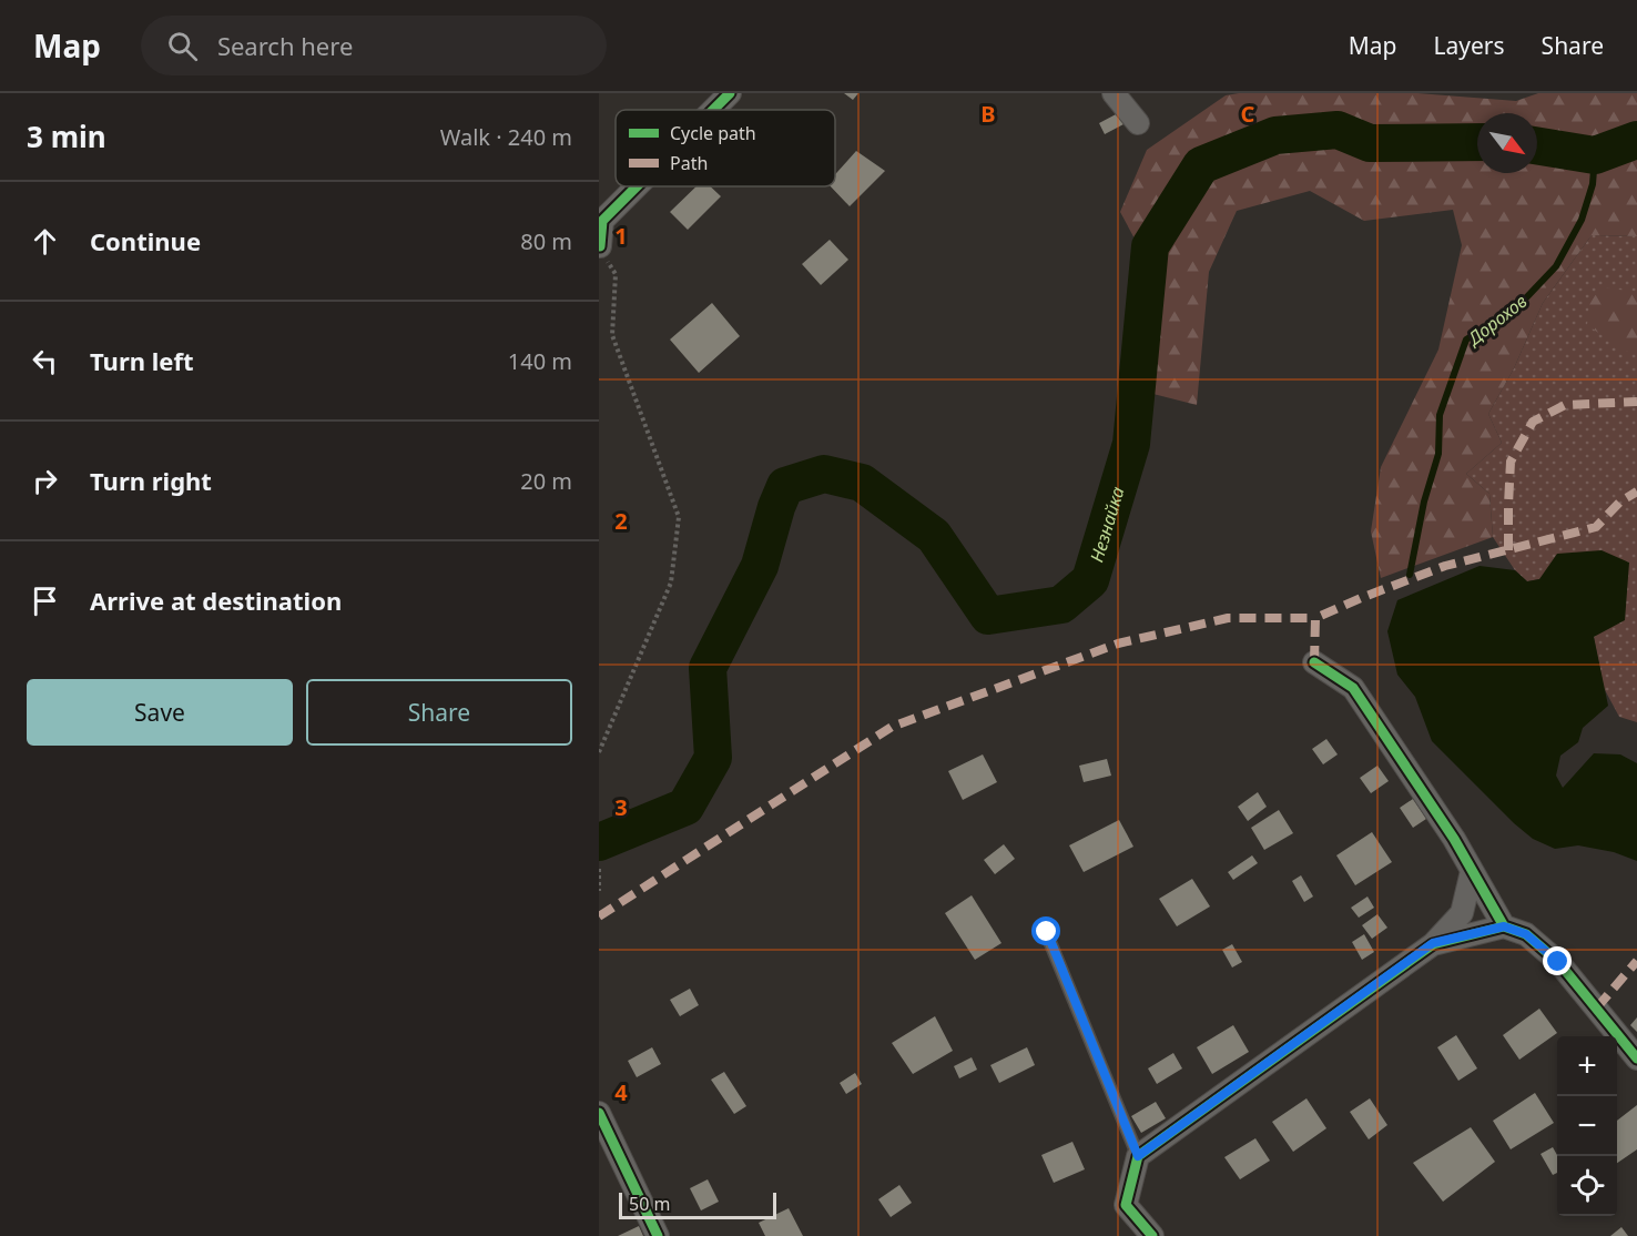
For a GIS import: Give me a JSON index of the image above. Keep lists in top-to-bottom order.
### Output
{
  "water": ["Дорохов", "Незнайка"],
  "legend": ["Cycle path", "Path"],
  "scale_bar": "50 m",
  "north": "bottom right",
  "page": {
    "header": "Map",
    "search": "Search here",
    "nav": ["Map", "Layers", "Share"],
    "heading": ["3 min", "Walk · 240 m"],
    "list": [
      ["Continue", "80 m"],
      ["Turn left", "140 m"],
      ["Turn right", "20 m"],
      "Arrive at destination"
    ],
    "buttons": ["Save", "Share"],
    "map_buttons": ["+", "−"],
    "scale": "50 m"
  },
  "grid": {
    "columns": ["B", "C"],
    "rows": [
      "1",
      "2",
      "3",
      "4"
    ]
  }
}
